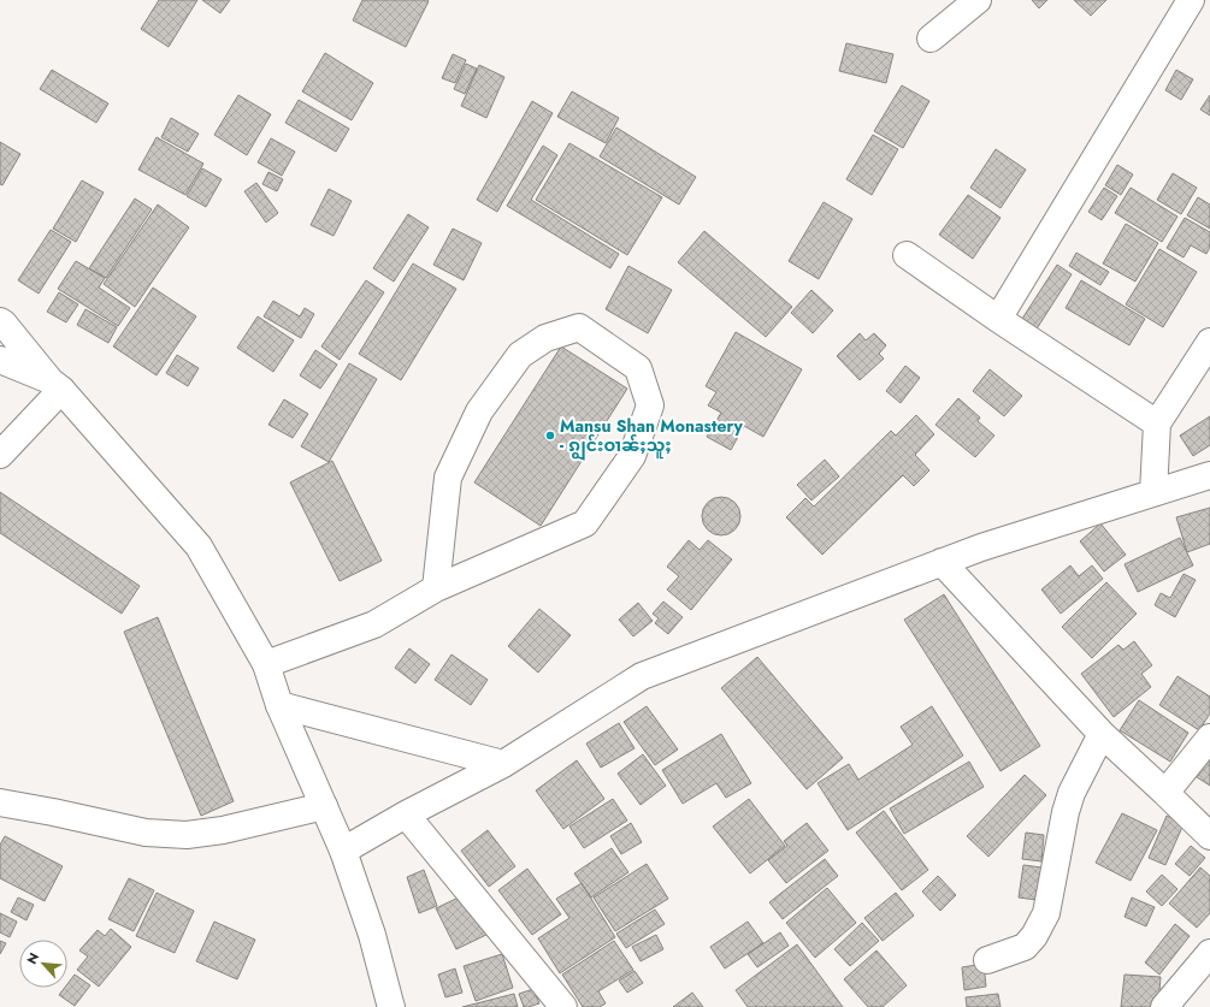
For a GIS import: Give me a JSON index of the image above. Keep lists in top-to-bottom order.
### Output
{
  "places": ["Mansu Shan Monastery - ၵျွင်းဝၢၼ်ႈသူႈ"],
  "north": "top left"
}
